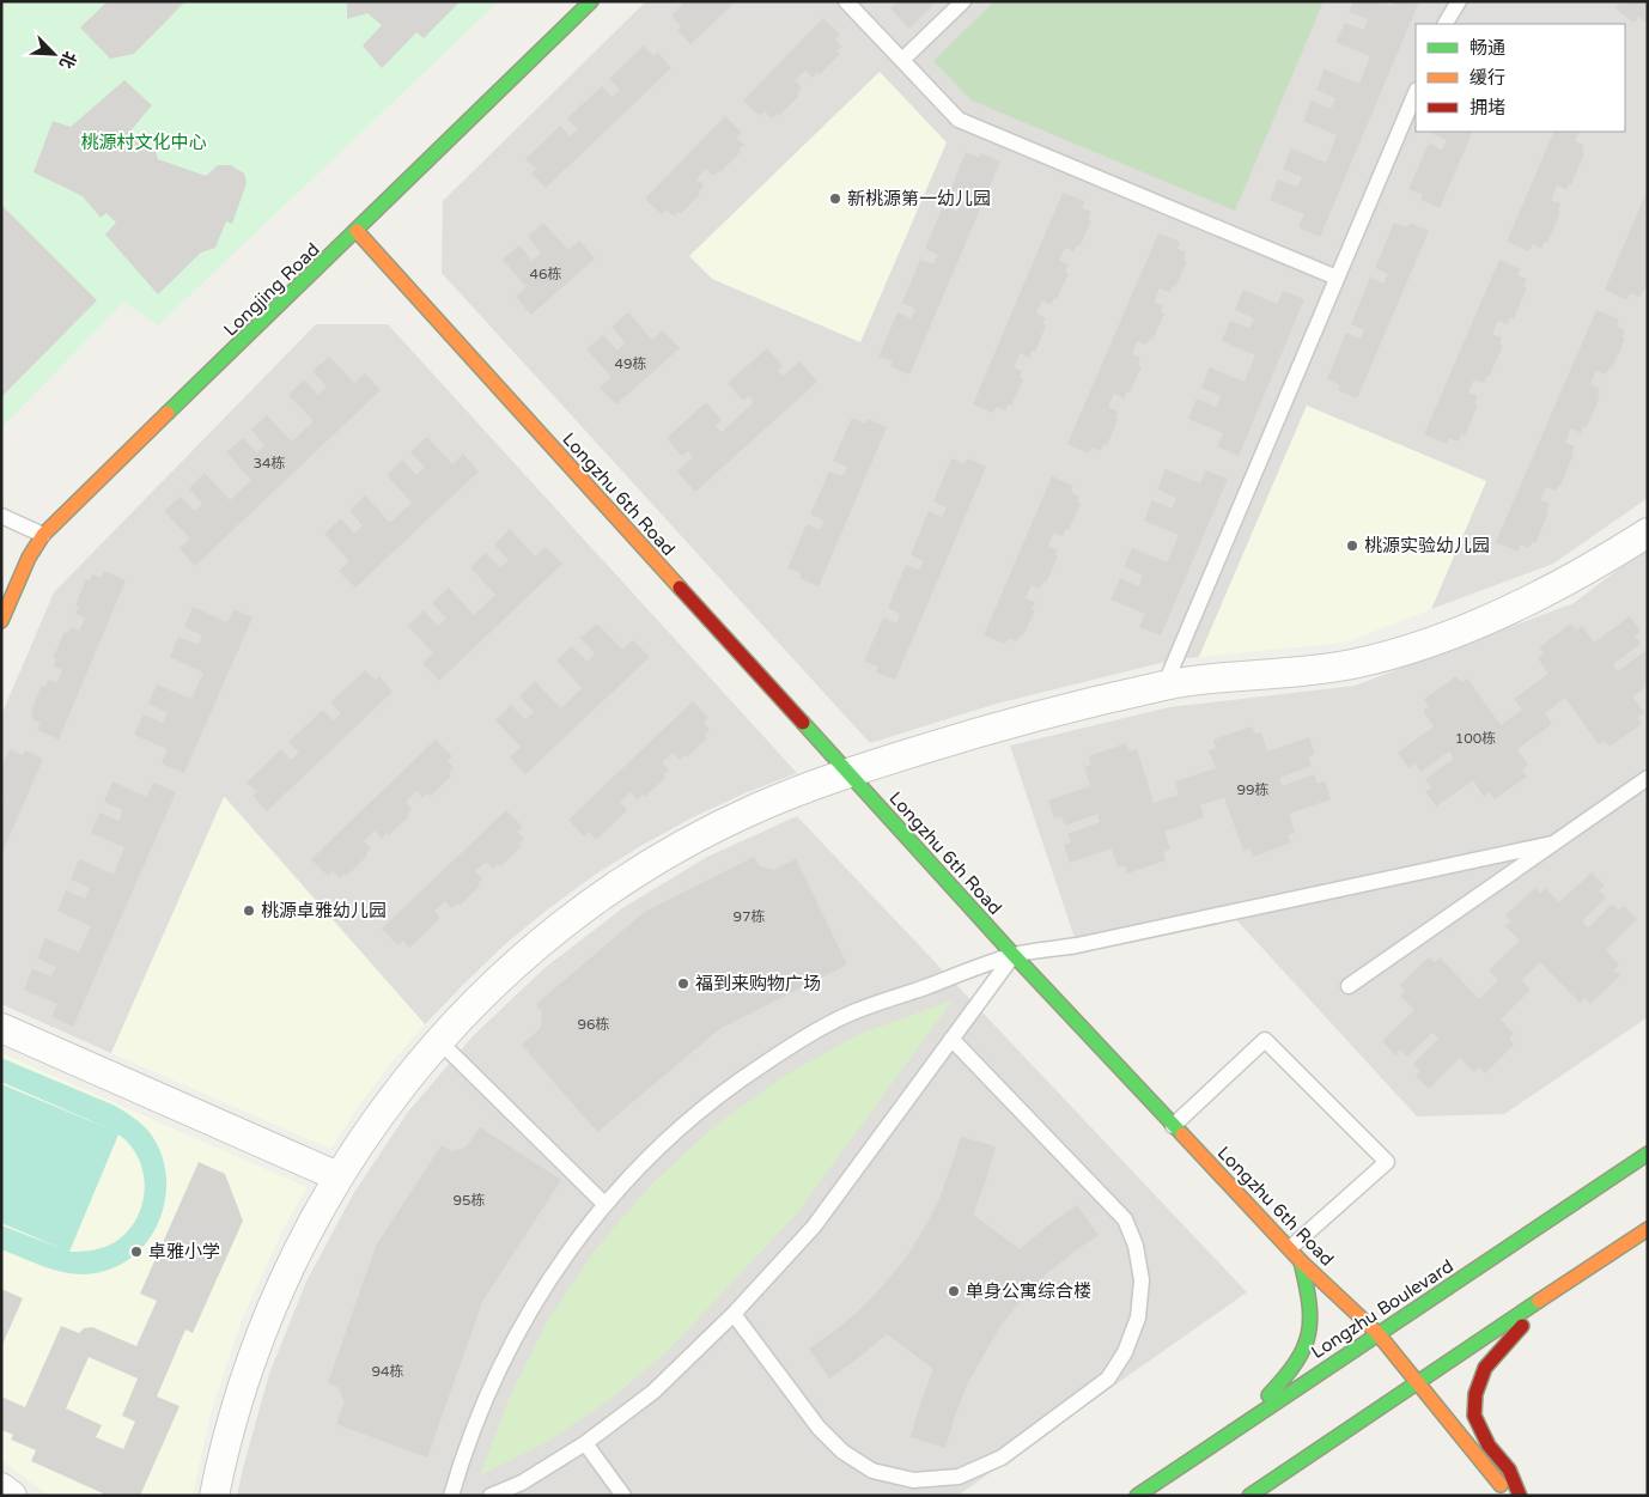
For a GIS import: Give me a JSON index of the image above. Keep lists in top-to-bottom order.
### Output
{
  "streets": {
    "street": ["Longjing Road", "Longzhu 6th Road", "Longzhu Boulevard"]
  },
  "crossings": [
    ["Longjing Road", "Longzhu 6th Road"],
    ["Longzhu 6th Road", "Longzhu Boulevard"]
  ],
  "parks": ["桃源村文化中心"],
  "places": [
    "新桃源第一幼儿园",
    "桃源实验幼儿园",
    "桃源卓雅幼儿园",
    "福到来购物广场",
    "卓雅小学",
    "单身公寓综合楼"
  ],
  "house_numbers": [
    "46栋",
    "49栋",
    "34栋",
    "100栋",
    "99栋",
    "97栋",
    "96栋",
    "95栋",
    "94栋"
  ],
  "legend": ["畅通", "缓行", "拥堵"],
  "north": "bottom right"
}
